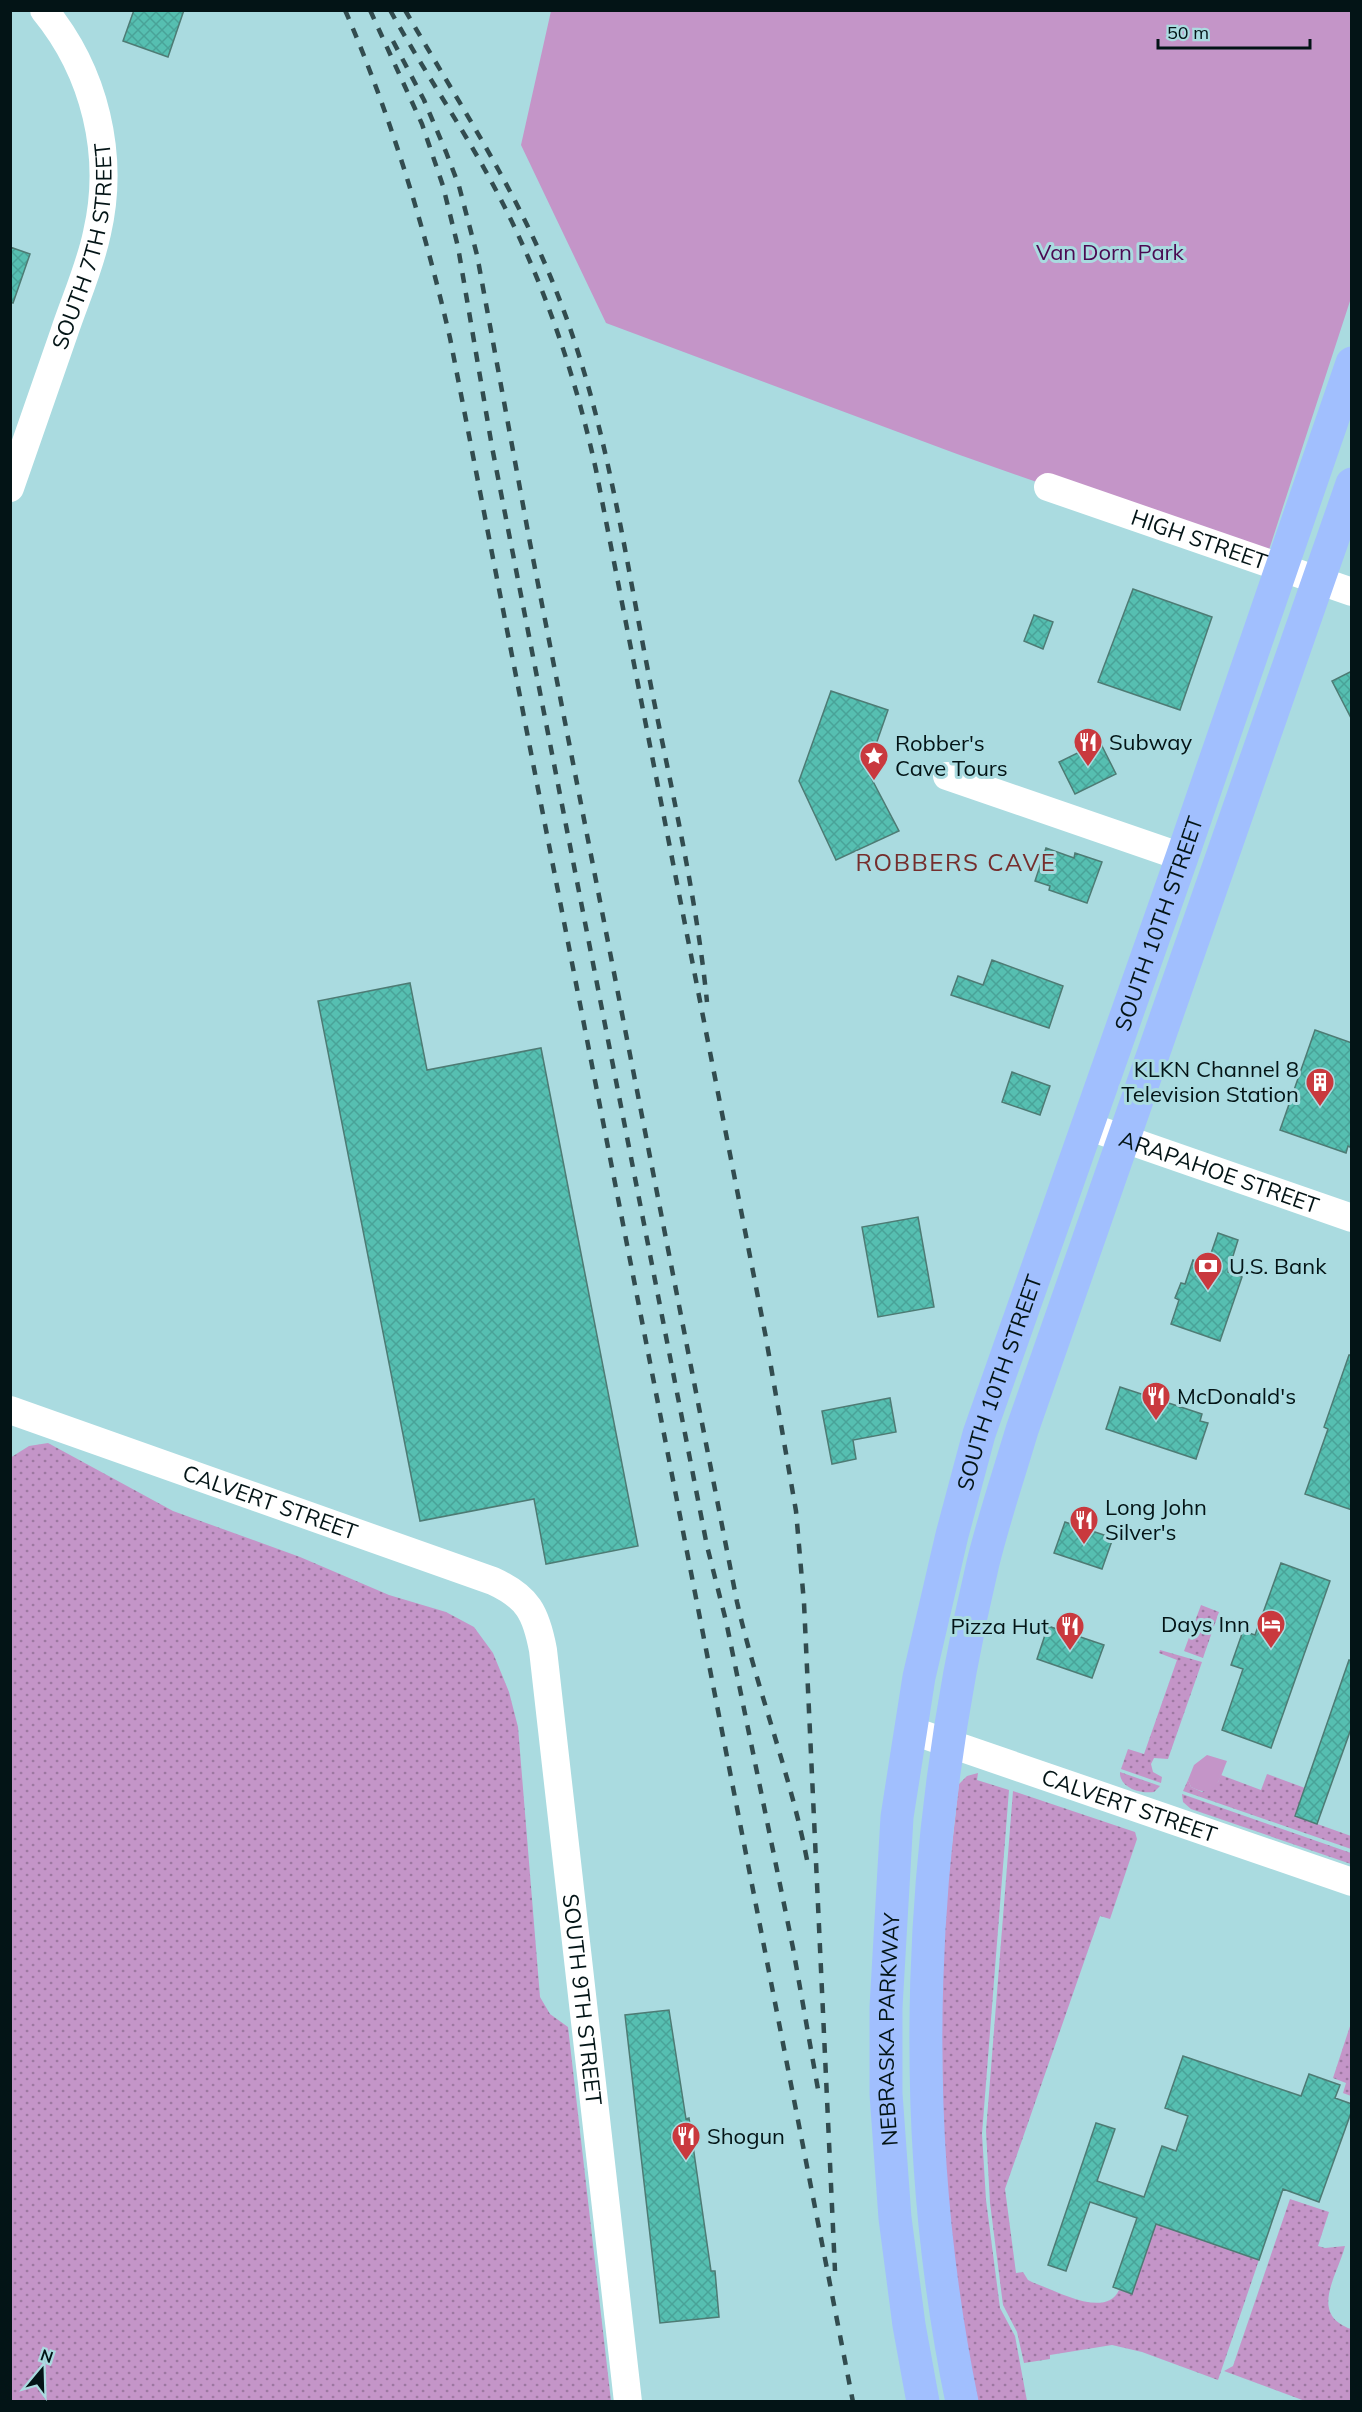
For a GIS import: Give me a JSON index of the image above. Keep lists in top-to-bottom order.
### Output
{
  "streets": {
    "main road": ["SOUTH 10TH STREET", "NEBRASKA PARKWAY"],
    "street": [
      "SOUTH 7TH STREET",
      "HIGH STREET",
      "ARAPAHOE STREET",
      "CALVERT STREET",
      "SOUTH 9TH STREET"
    ]
  },
  "crossings": [
    ["HIGH STREET", "SOUTH 10TH STREET"],
    ["SOUTH 10TH STREET", "ARAPAHOE STREET"],
    ["SOUTH 10TH STREET", "CALVERT STREET"],
    ["SOUTH 10TH STREET", "NEBRASKA PARKWAY"],
    ["CALVERT STREET", "SOUTH 9TH STREET"],
    ["CALVERT STREET", "NEBRASKA PARKWAY"]
  ],
  "districts": ["ROBBERS CAVE"],
  "parks": ["Van Dorn Park"],
  "places": {
    "restaurant": [
      "Subway",
      "McDonald's",
      "Long John Silver's",
      "Pizza Hut",
      "Shogun"
    ],
    "place": ["Robber's Cave Tours"],
    "building": ["KLKN Channel 8 Television Station"],
    "bank": ["U.S. Bank"],
    "hotel": ["Days Inn"]
  },
  "scale_bar": "50 m",
  "north": "top"
}
